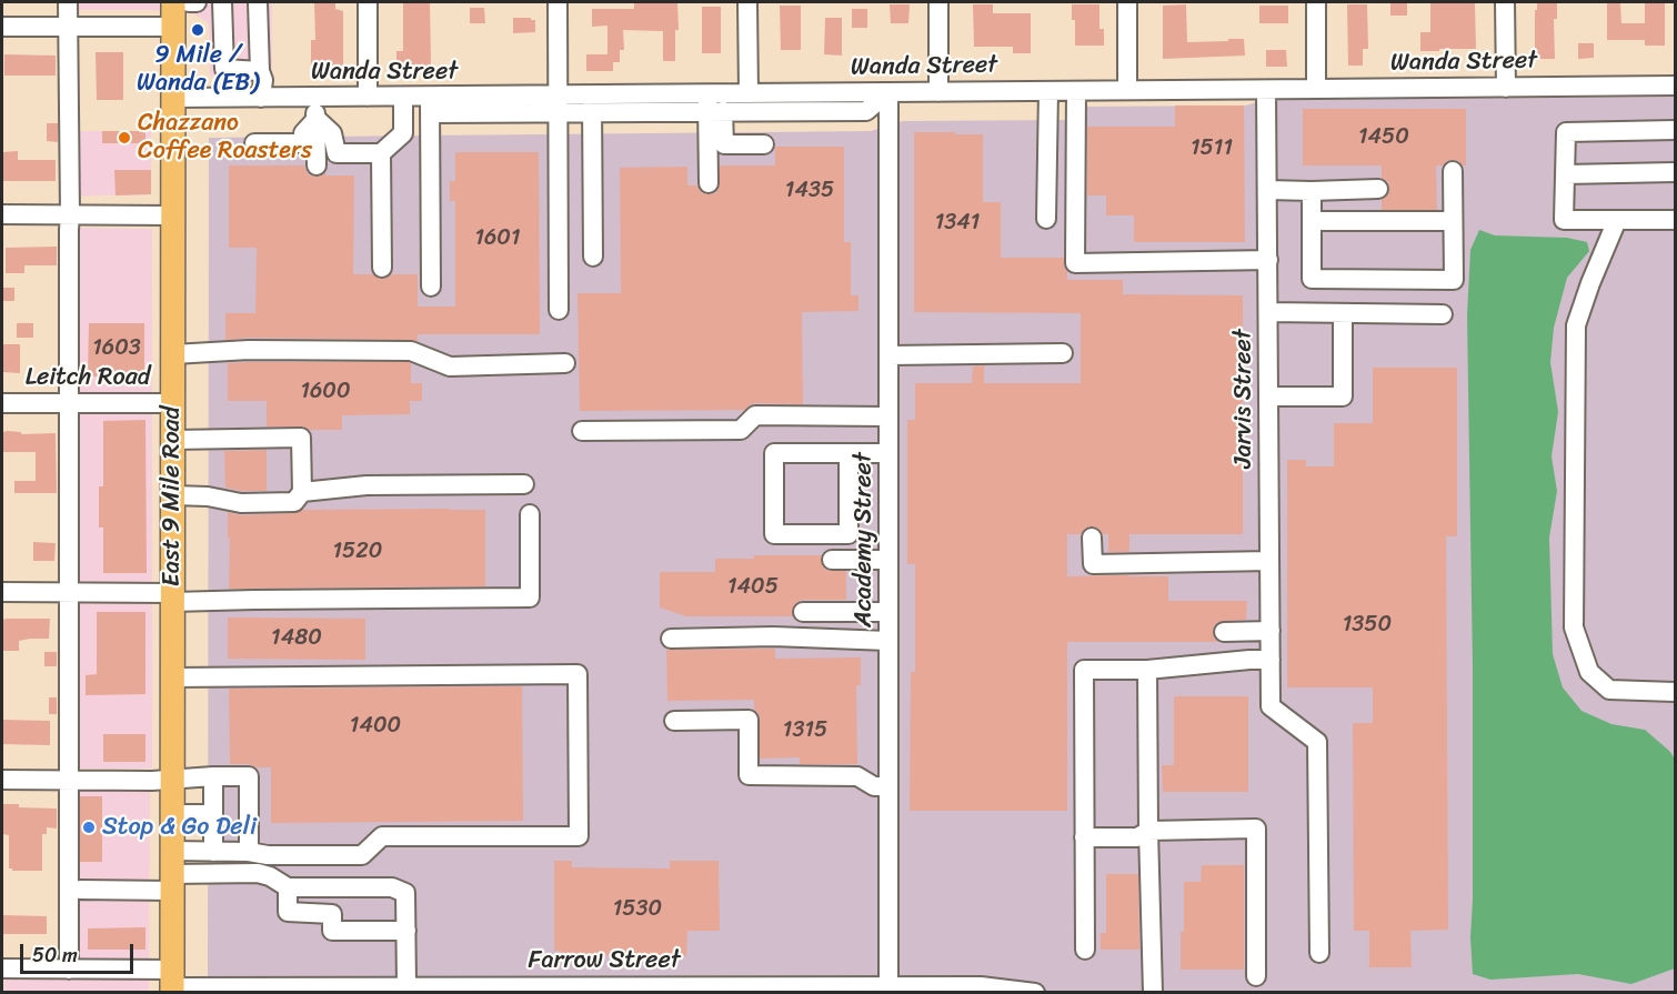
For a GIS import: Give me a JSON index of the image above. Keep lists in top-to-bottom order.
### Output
{
  "streets": {
    "main road": ["East 9 Mile Road"],
    "street": [
      "Wanda Street",
      "Leitch Road",
      "Jarvis Street",
      "Academy Street",
      "Farrow Street"
    ]
  },
  "crossings": [
    ["Wanda Street", "Jarvis Street"],
    ["Wanda Street", "East 9 Mile Road"],
    ["Wanda Street", "Academy Street"],
    ["Leitch Road", "East 9 Mile Road"],
    ["East 9 Mile Road", "Farrow Street"],
    ["Academy Street", "Farrow Street"]
  ],
  "places": ["9 Mile / Wanda (EB)", "Chazzano Coffee Roasters", "Stop & Go Deli"],
  "house_numbers": [
    "1450",
    "1511",
    "1435",
    "1341",
    "1601",
    "1603",
    "1600",
    "1520",
    "1405",
    "1350",
    "1480",
    "1400",
    "1315",
    "1530"
  ],
  "scale_bar": "50 m"
}
